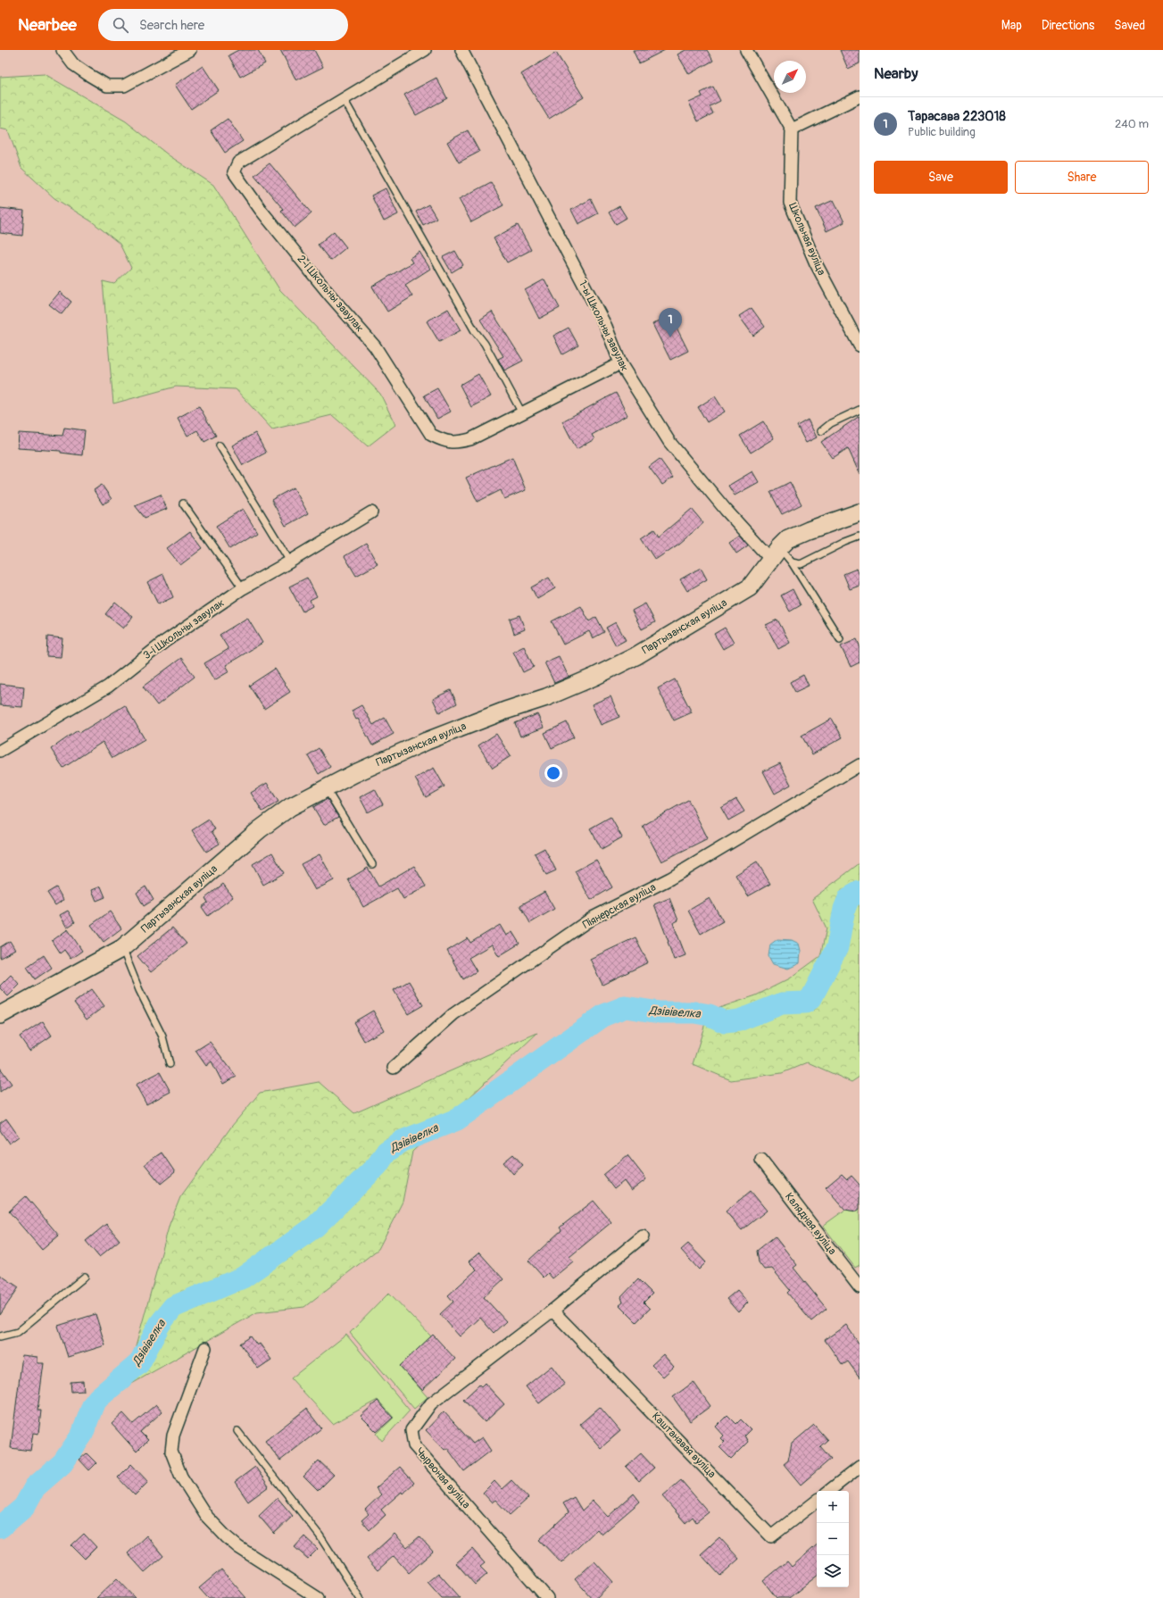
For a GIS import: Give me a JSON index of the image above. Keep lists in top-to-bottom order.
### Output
{
  "streets": {
    "street": [
      "Школьная вуліца",
      "2-і Школьны завулак",
      "1-ы Школьны завулак",
      "Партызанская вуліца",
      "3-і Школьны завулак",
      "Піянерская вуліца",
      "Калядная вуліца",
      "Каштанавая вуліца",
      "Чырвоная вуліца"
    ]
  },
  "crossings": [
    ["2-і Школьны завулак", "1-ы Школьны завулак"],
    ["1-ы Школьны завулак", "Партызанская вуліца"],
    ["Каштанавая вуліца", "Чырвоная вуліца"]
  ],
  "water": ["Дзівівелка"],
  "north": "top right",
  "page": {
    "header": "Nearbee",
    "search": "Search here",
    "nav": ["Map", "Directions", "Saved"],
    "heading": "Nearby",
    "list": [
      {
        "mark": "1",
        "name": "Тарасава 223018",
        "note": "Public building",
        "value": "240 m"
      }
    ],
    "buttons": ["Save", "Share"],
    "pins": "1",
    "map_buttons": ["+", "−"]
  }
}
